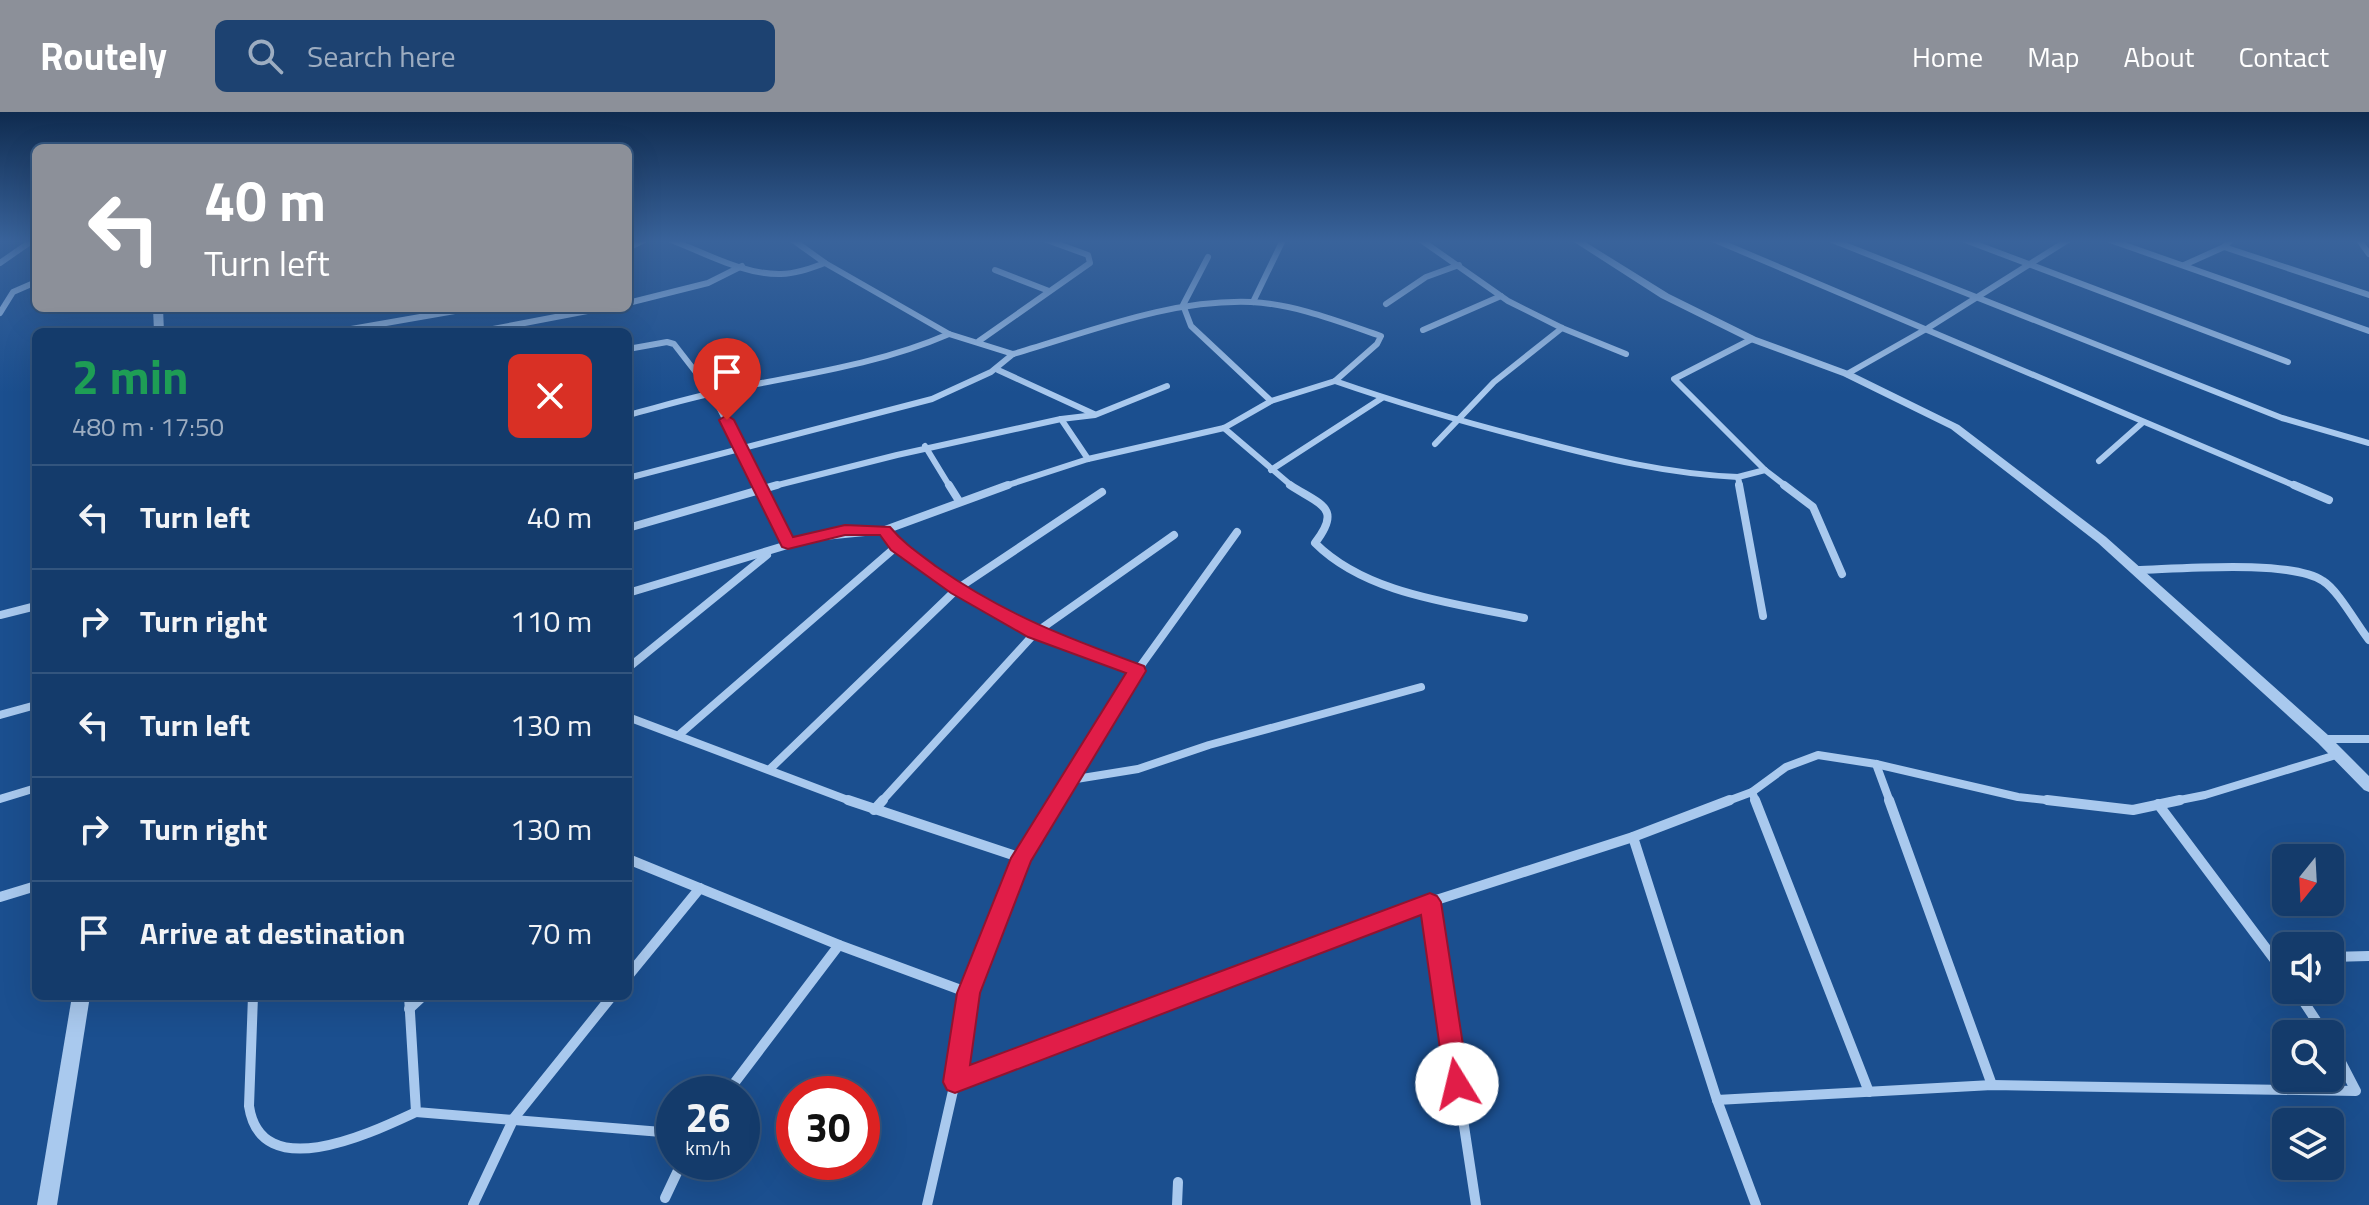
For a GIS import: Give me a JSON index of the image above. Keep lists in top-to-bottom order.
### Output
{
  "north": "bottom",
  "page": {
    "header": "Routely",
    "search": "Search here",
    "nav": [
      "Home",
      "Map",
      "About",
      "Contact"
    ],
    "turn": ["40 m", "Turn left"],
    "heading": ["2 min", "480 m · 17:50"],
    "list": [
      {
        "name": "Turn left",
        "value": "40 m"
      },
      {
        "name": "Turn right",
        "value": "110 m"
      },
      {
        "name": "Turn left",
        "value": "130 m"
      },
      {
        "name": "Turn right",
        "value": "130 m"
      },
      {
        "name": "Arrive at destination",
        "value": "70 m"
      }
    ],
    "speed": "26 km/h",
    "limit": "30"
  }
}
